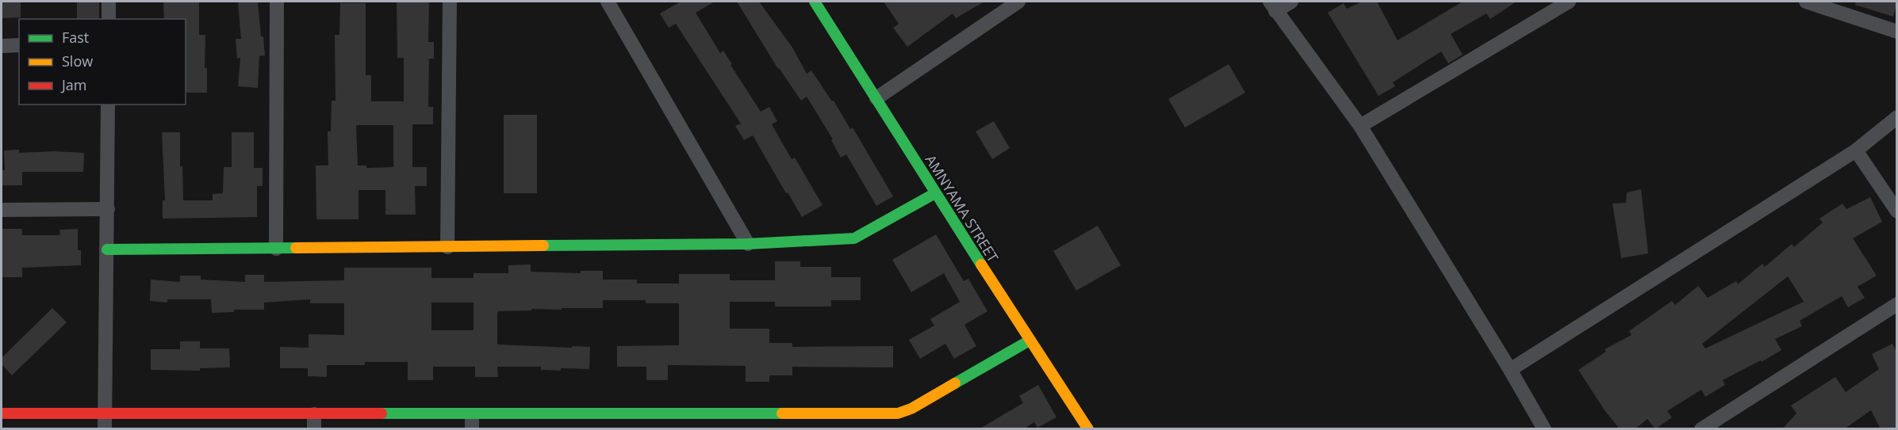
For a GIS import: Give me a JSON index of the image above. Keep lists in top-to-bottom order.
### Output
{
  "streets": {
    "street": ["AMNYAMA STREET"]
  },
  "legend": ["Fast", "Slow", "Jam"]
}
